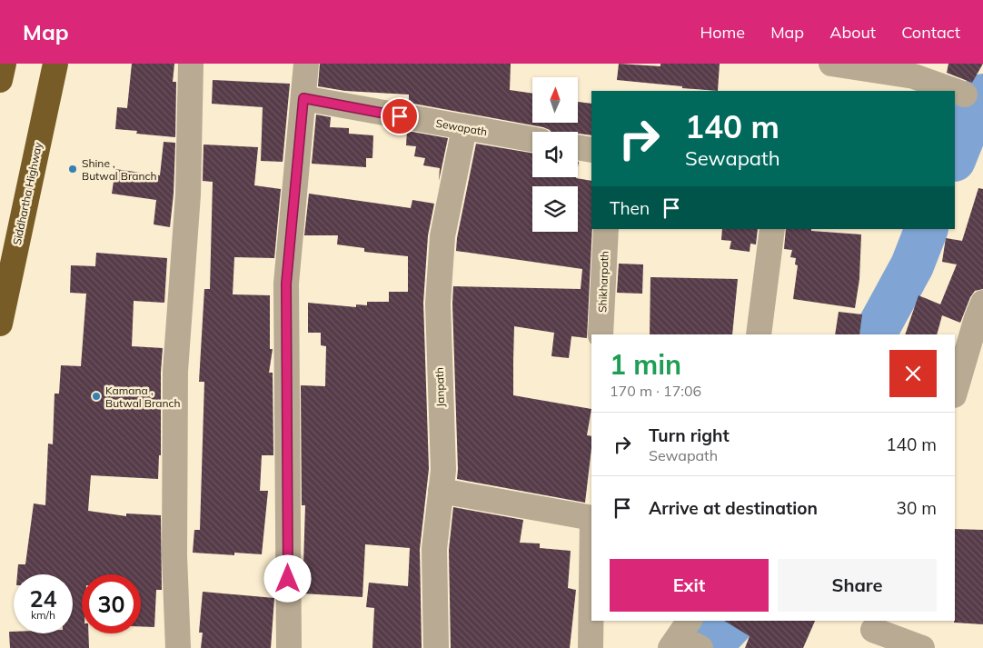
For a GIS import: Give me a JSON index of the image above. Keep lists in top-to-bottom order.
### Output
{
  "streets": {
    "highway": ["Siddhartha Highway"],
    "street": ["Sewapath", "Shikharpath", "Janpath"]
  },
  "crossings": [
    ["Sewapath", "Janpath"]
  ],
  "places": ["Shine , Butwal Branch", "Kamana , Butwal Branch"],
  "north": "top",
  "page": {
    "header": "Map",
    "nav": [
      "Home",
      "Map",
      "About",
      "Contact"
    ],
    "turn": ["140 m", "Sewapath"],
    "then": "Then",
    "heading": ["1 min", "170 m · 17:06"],
    "list": [
      {
        "name": "Turn right",
        "note": "Sewapath",
        "value": "140 m"
      },
      {
        "name": "Arrive at destination",
        "value": "30 m"
      }
    ],
    "buttons": ["Exit", "Share"],
    "speed": "24 km/h",
    "limit": "30"
  }
}
